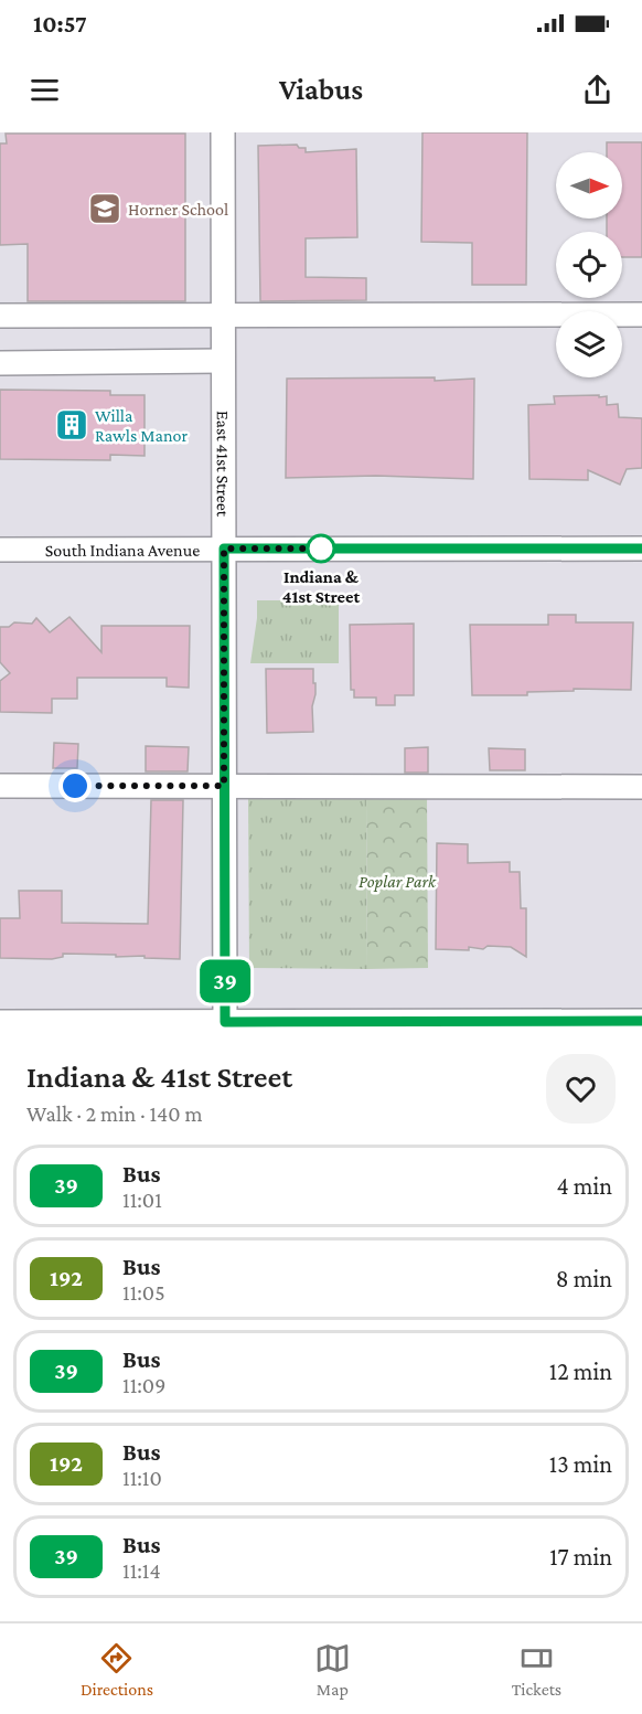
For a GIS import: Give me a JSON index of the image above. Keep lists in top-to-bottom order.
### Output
{
  "streets": {
    "street": ["East 41st Street", "South Indiana Avenue"]
  },
  "crossings": [
    ["East 41st Street", "South Indiana Avenue"]
  ],
  "parks": ["Poplar Park"],
  "places": {
    "school or university": ["Horner School"],
    "building": ["Willa Rawls Manor"],
    "other": ["Indiana & 41st Street"]
  },
  "lines": ["bus line 39"],
  "north": "right",
  "page": {
    "status": "10:57",
    "header": "Viabus",
    "on_map": "39",
    "heading": ["Indiana & 41st Street", "Walk · 2 min · 140 m"],
    "list": [
      {
        "mark": "39",
        "name": "Bus",
        "note": "11:01",
        "value": "4 min"
      },
      {
        "mark": "192",
        "name": "Bus",
        "note": "11:05",
        "value": "8 min"
      },
      {
        "mark": "39",
        "name": "Bus",
        "note": "11:09",
        "value": "12 min"
      },
      {
        "mark": "192",
        "name": "Bus",
        "note": "11:10",
        "value": "13 min"
      },
      {
        "mark": "39",
        "name": "Bus",
        "note": "11:14",
        "value": "17 min"
      }
    ],
    "tabs": ["Directions", "Map", "Tickets"]
  }
}
